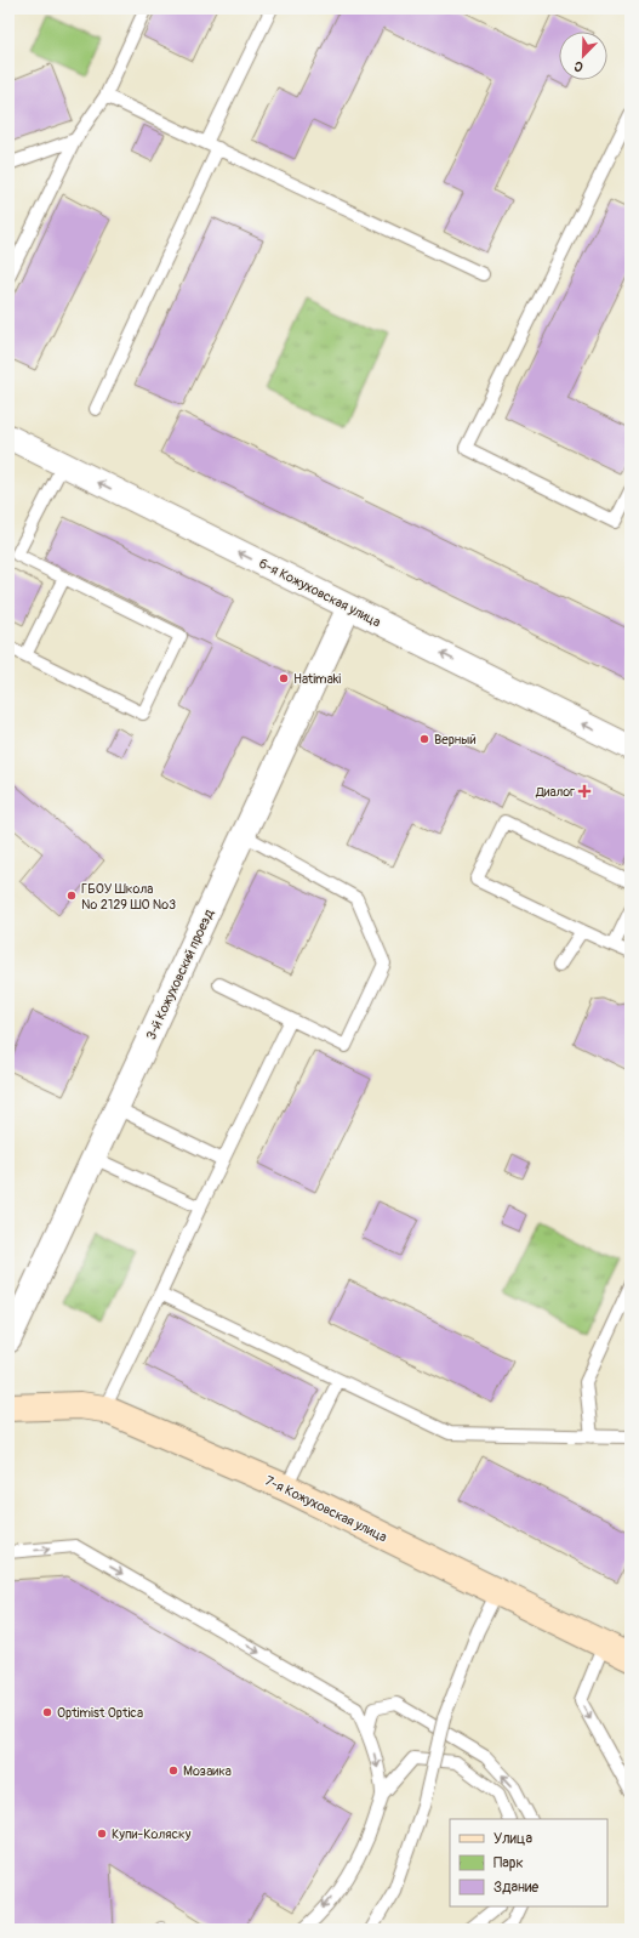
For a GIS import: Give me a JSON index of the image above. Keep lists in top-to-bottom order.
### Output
{
  "streets": {
    "street": ["6-я Кожуховская улица", "3-й Кожуховский проезд", "7-я Кожуховская улица"]
  },
  "crossings": [
    ["6-я Кожуховская улица", "3-й Кожуховский проезд"]
  ],
  "one_way": ["6-я Кожуховская улица"],
  "places": {
    "other": [
      "Hatimaki",
      "Верный",
      "ГБОУ Школа № 2129 ШО №3",
      "Optimist Optica",
      "Мозаика",
      "Купи-Коляску"
    ],
    "health": ["Диалог"]
  },
  "legend": ["Улица", "Парк", "Здание"],
  "north": "bottom left"
}
